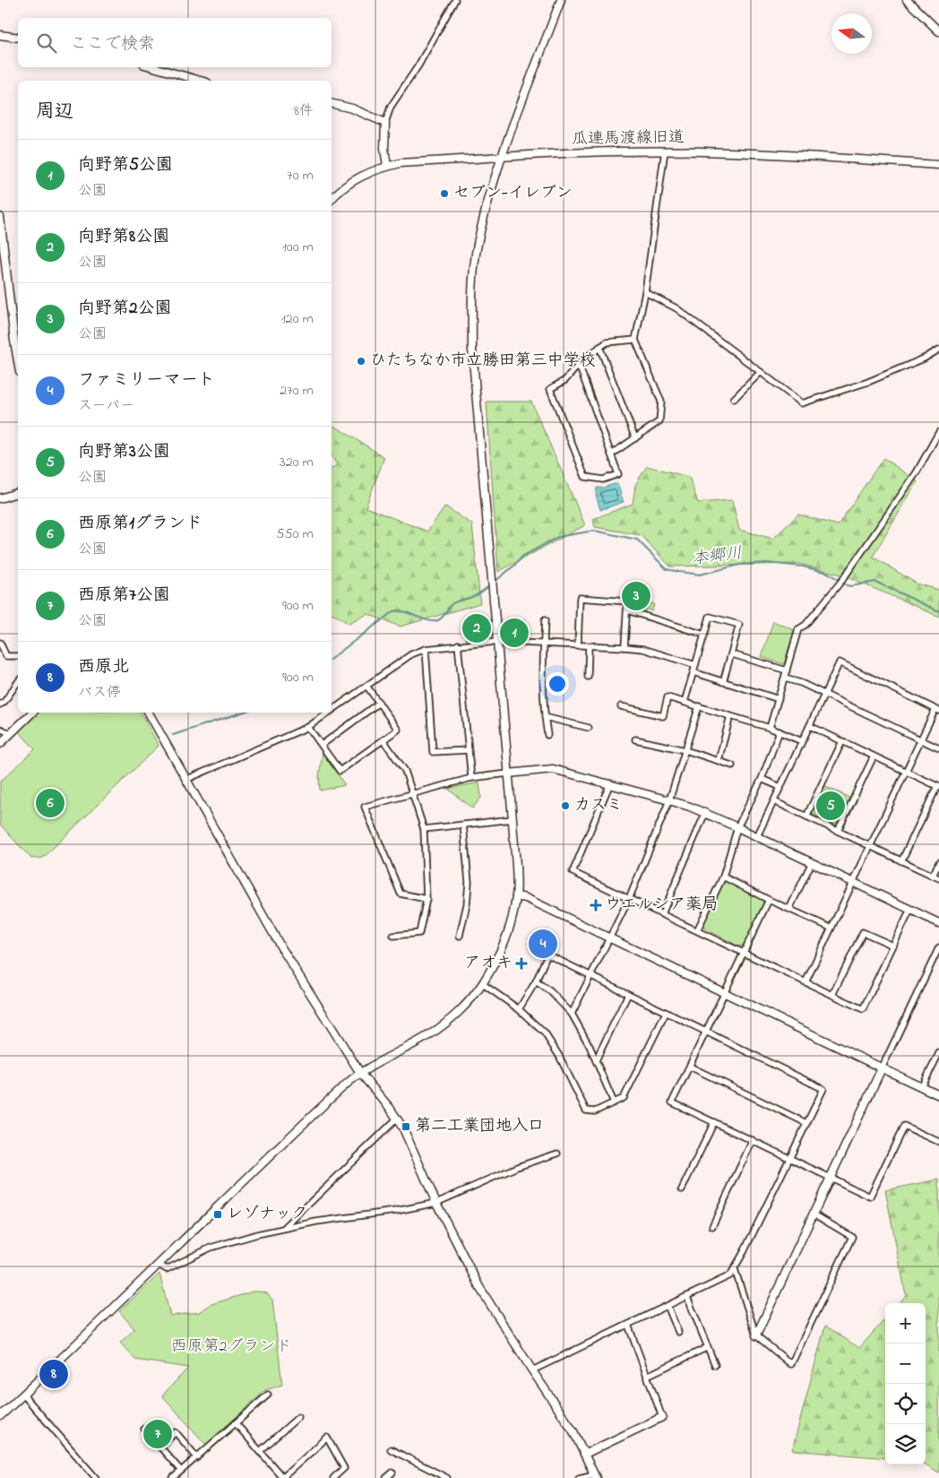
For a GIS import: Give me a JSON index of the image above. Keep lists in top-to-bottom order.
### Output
{
  "streets": {
    "street": ["瓜連馬渡線旧道"]
  },
  "water": ["本郷川"],
  "parks": ["西原第2グランド"],
  "places": {
    "other": ["セブン-イレブン", "ひたちなか市立勝田第三中学校", "カスミ"],
    "health": ["ウエルシア薬局", "アオキ"],
    "transit": ["第二工業団地入口", "レゾナック"]
  },
  "north": "left",
  "page": {
    "search": "ここで検索",
    "heading": ["周辺", "8件"],
    "list": [
      {
        "mark": "1",
        "name": "向野第5公園",
        "note": "公園",
        "value": "70 m"
      },
      {
        "mark": "2",
        "name": "向野第8公園",
        "note": "公園",
        "value": "100 m"
      },
      {
        "mark": "3",
        "name": "向野第2公園",
        "note": "公園",
        "value": "120 m"
      },
      {
        "mark": "4",
        "name": "ファミリーマート",
        "note": "スーパー",
        "value": "270 m"
      },
      {
        "mark": "5",
        "name": "向野第3公園",
        "note": "公園",
        "value": "320 m"
      },
      {
        "mark": "6",
        "name": "西原第1グランド",
        "note": "公園",
        "value": "550 m"
      },
      {
        "mark": "7",
        "name": "西原第7公園",
        "note": "公園",
        "value": "900 m"
      },
      {
        "mark": "8",
        "name": "西原北",
        "note": "バス停",
        "value": "900 m"
      }
    ],
    "pins": [
      "3",
      "2",
      "1",
      "6",
      "5",
      "4",
      "8",
      "7"
    ],
    "map_buttons": ["+", "−"]
  }
}
